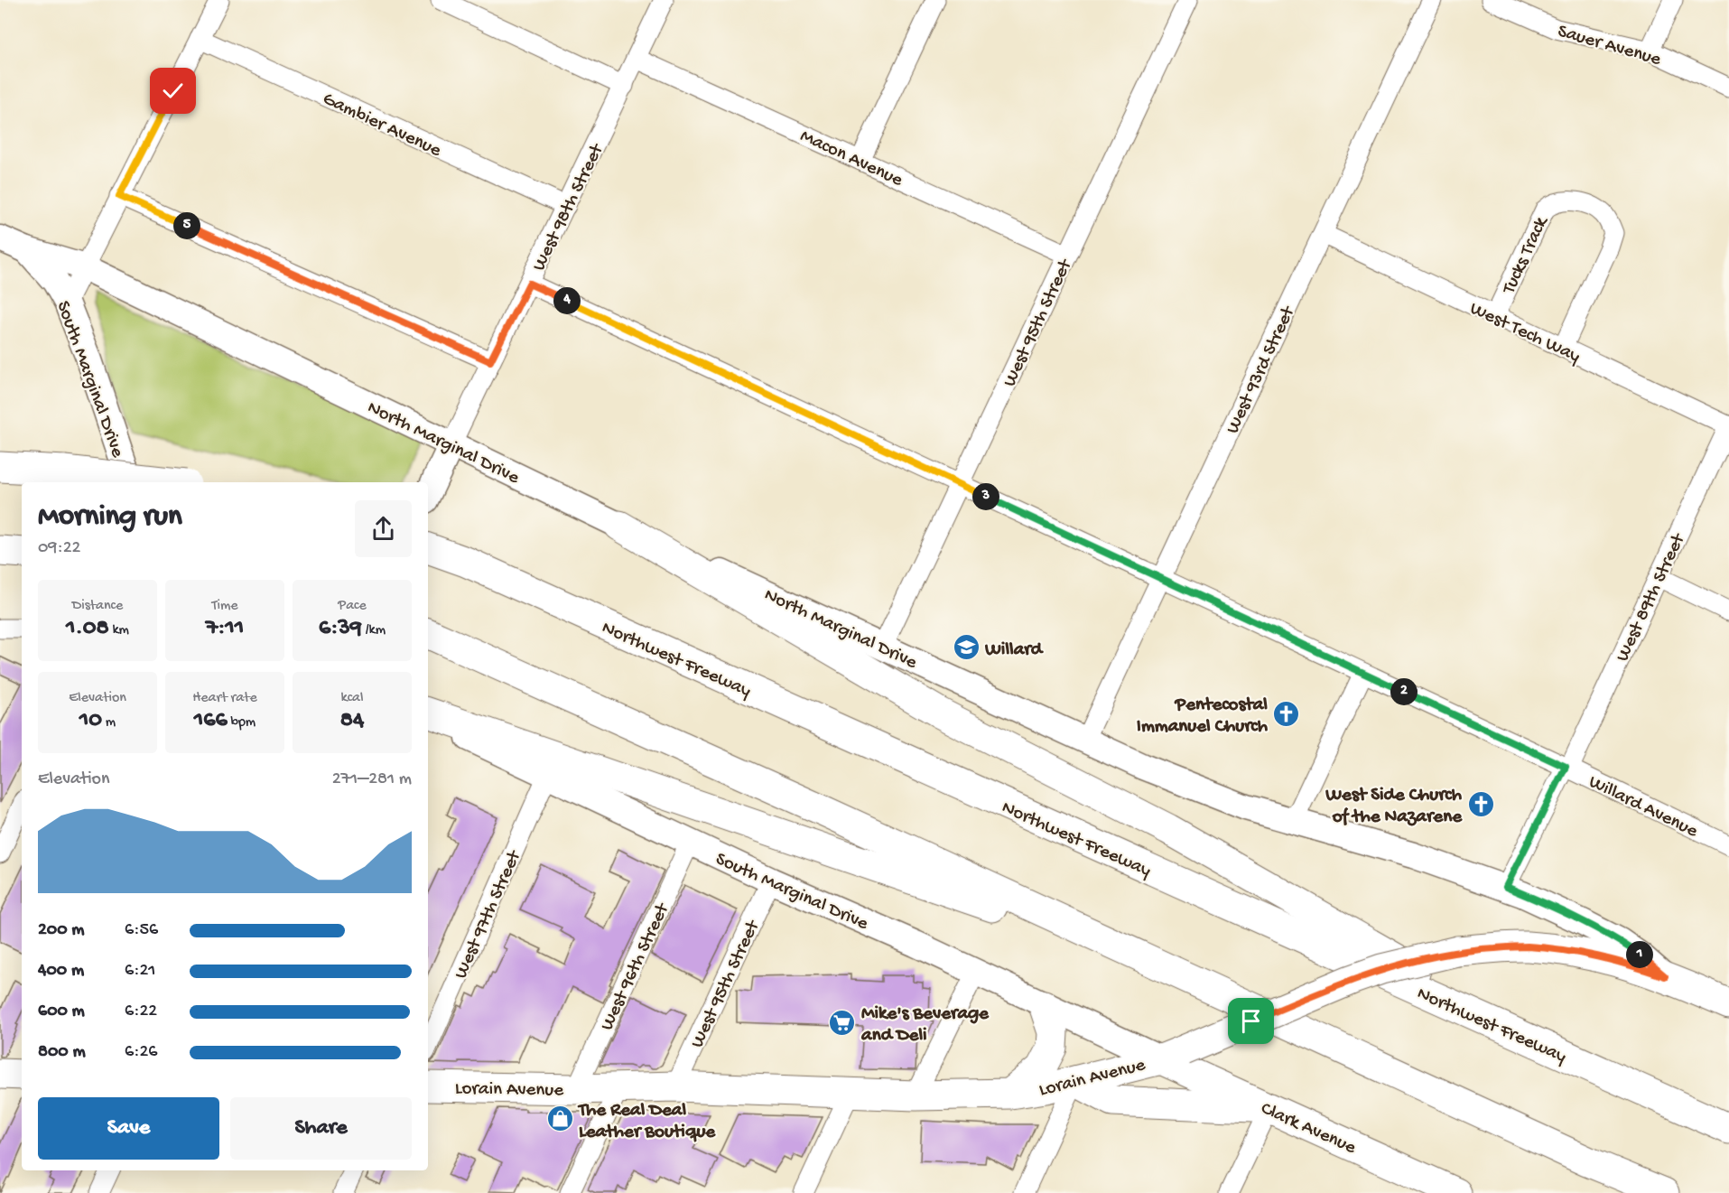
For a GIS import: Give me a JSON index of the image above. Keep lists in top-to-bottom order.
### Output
{
  "streets": {
    "main road": ["Northwest Freeway", "Lorain Avenue", "Clark Avenue"],
    "street": [
      "Sauer Avenue",
      "Gambier Avenue",
      "Macon Avenue",
      "West 98th Street",
      "Tucks Track",
      "West 95th Street",
      "West Tech Way",
      "West 93rd Street",
      "South Marginal Drive",
      "North Marginal Drive",
      "West 89th Street",
      "Willard Avenue",
      "West 97th Street",
      "West 96th Street"
    ]
  },
  "crossings": [
    ["Gambier Avenue", "West 98th Street"],
    ["Macon Avenue", "West 98th Street"],
    ["Macon Avenue", "West 95th Street"],
    ["West 98th Street", "North Marginal Drive"],
    ["West 98th Street", "Willard Avenue"],
    ["Tucks Track", "West Tech Way"],
    ["West 95th Street", "South Marginal Drive"],
    ["West 95th Street", "North Marginal Drive"],
    ["West 95th Street", "Willard Avenue"],
    ["West 95th Street", "Lorain Avenue"],
    ["West Tech Way", "West 93rd Street"],
    ["West Tech Way", "West 89th Street"],
    ["West 93rd Street", "North Marginal Drive"],
    ["West 93rd Street", "Willard Avenue"],
    ["South Marginal Drive", "North Marginal Drive"],
    ["South Marginal Drive", "West 97th Street"],
    ["South Marginal Drive", "West 96th Street"],
    ["South Marginal Drive", "Lorain Avenue"],
    ["South Marginal Drive", "Clark Avenue"],
    ["North Marginal Drive", "West 89th Street"],
    ["North Marginal Drive", "Lorain Avenue"],
    ["West 89th Street", "Willard Avenue"],
    ["West 96th Street", "Lorain Avenue"],
    ["Lorain Avenue", "Clark Avenue"]
  ],
  "places": {
    "school or university": ["Willard"],
    "church": ["Pentecostal Immanuel Church", "West Side Church of the Nazarene"],
    "supermarket": ["Mike's Beverage and Deli"],
    "shop": ["The Real Deal Leather Boutique"]
  },
  "page": {
    "pins": [
      "5",
      "4",
      "3",
      "2",
      "1"
    ],
    "heading": ["Morning run", "09:22"],
    "stats": [
      ["Distance", "1.08 km"],
      ["Time", "7:11"],
      ["Pace", "6:39 /km"],
      ["Elevation", "10 m"],
      ["Heart rate", "166 bpm"],
      ["kcal", "84"]
    ],
    "chart": ["Elevation", "271–281 m"],
    "list": [
      {
        "name": "200 m",
        "note": "6:56"
      },
      {
        "name": "400 m",
        "note": "6:21"
      },
      {
        "name": "600 m",
        "note": "6:22"
      },
      {
        "name": "800 m",
        "note": "6:26"
      }
    ],
    "buttons": ["Save", "Share"]
  }
}
